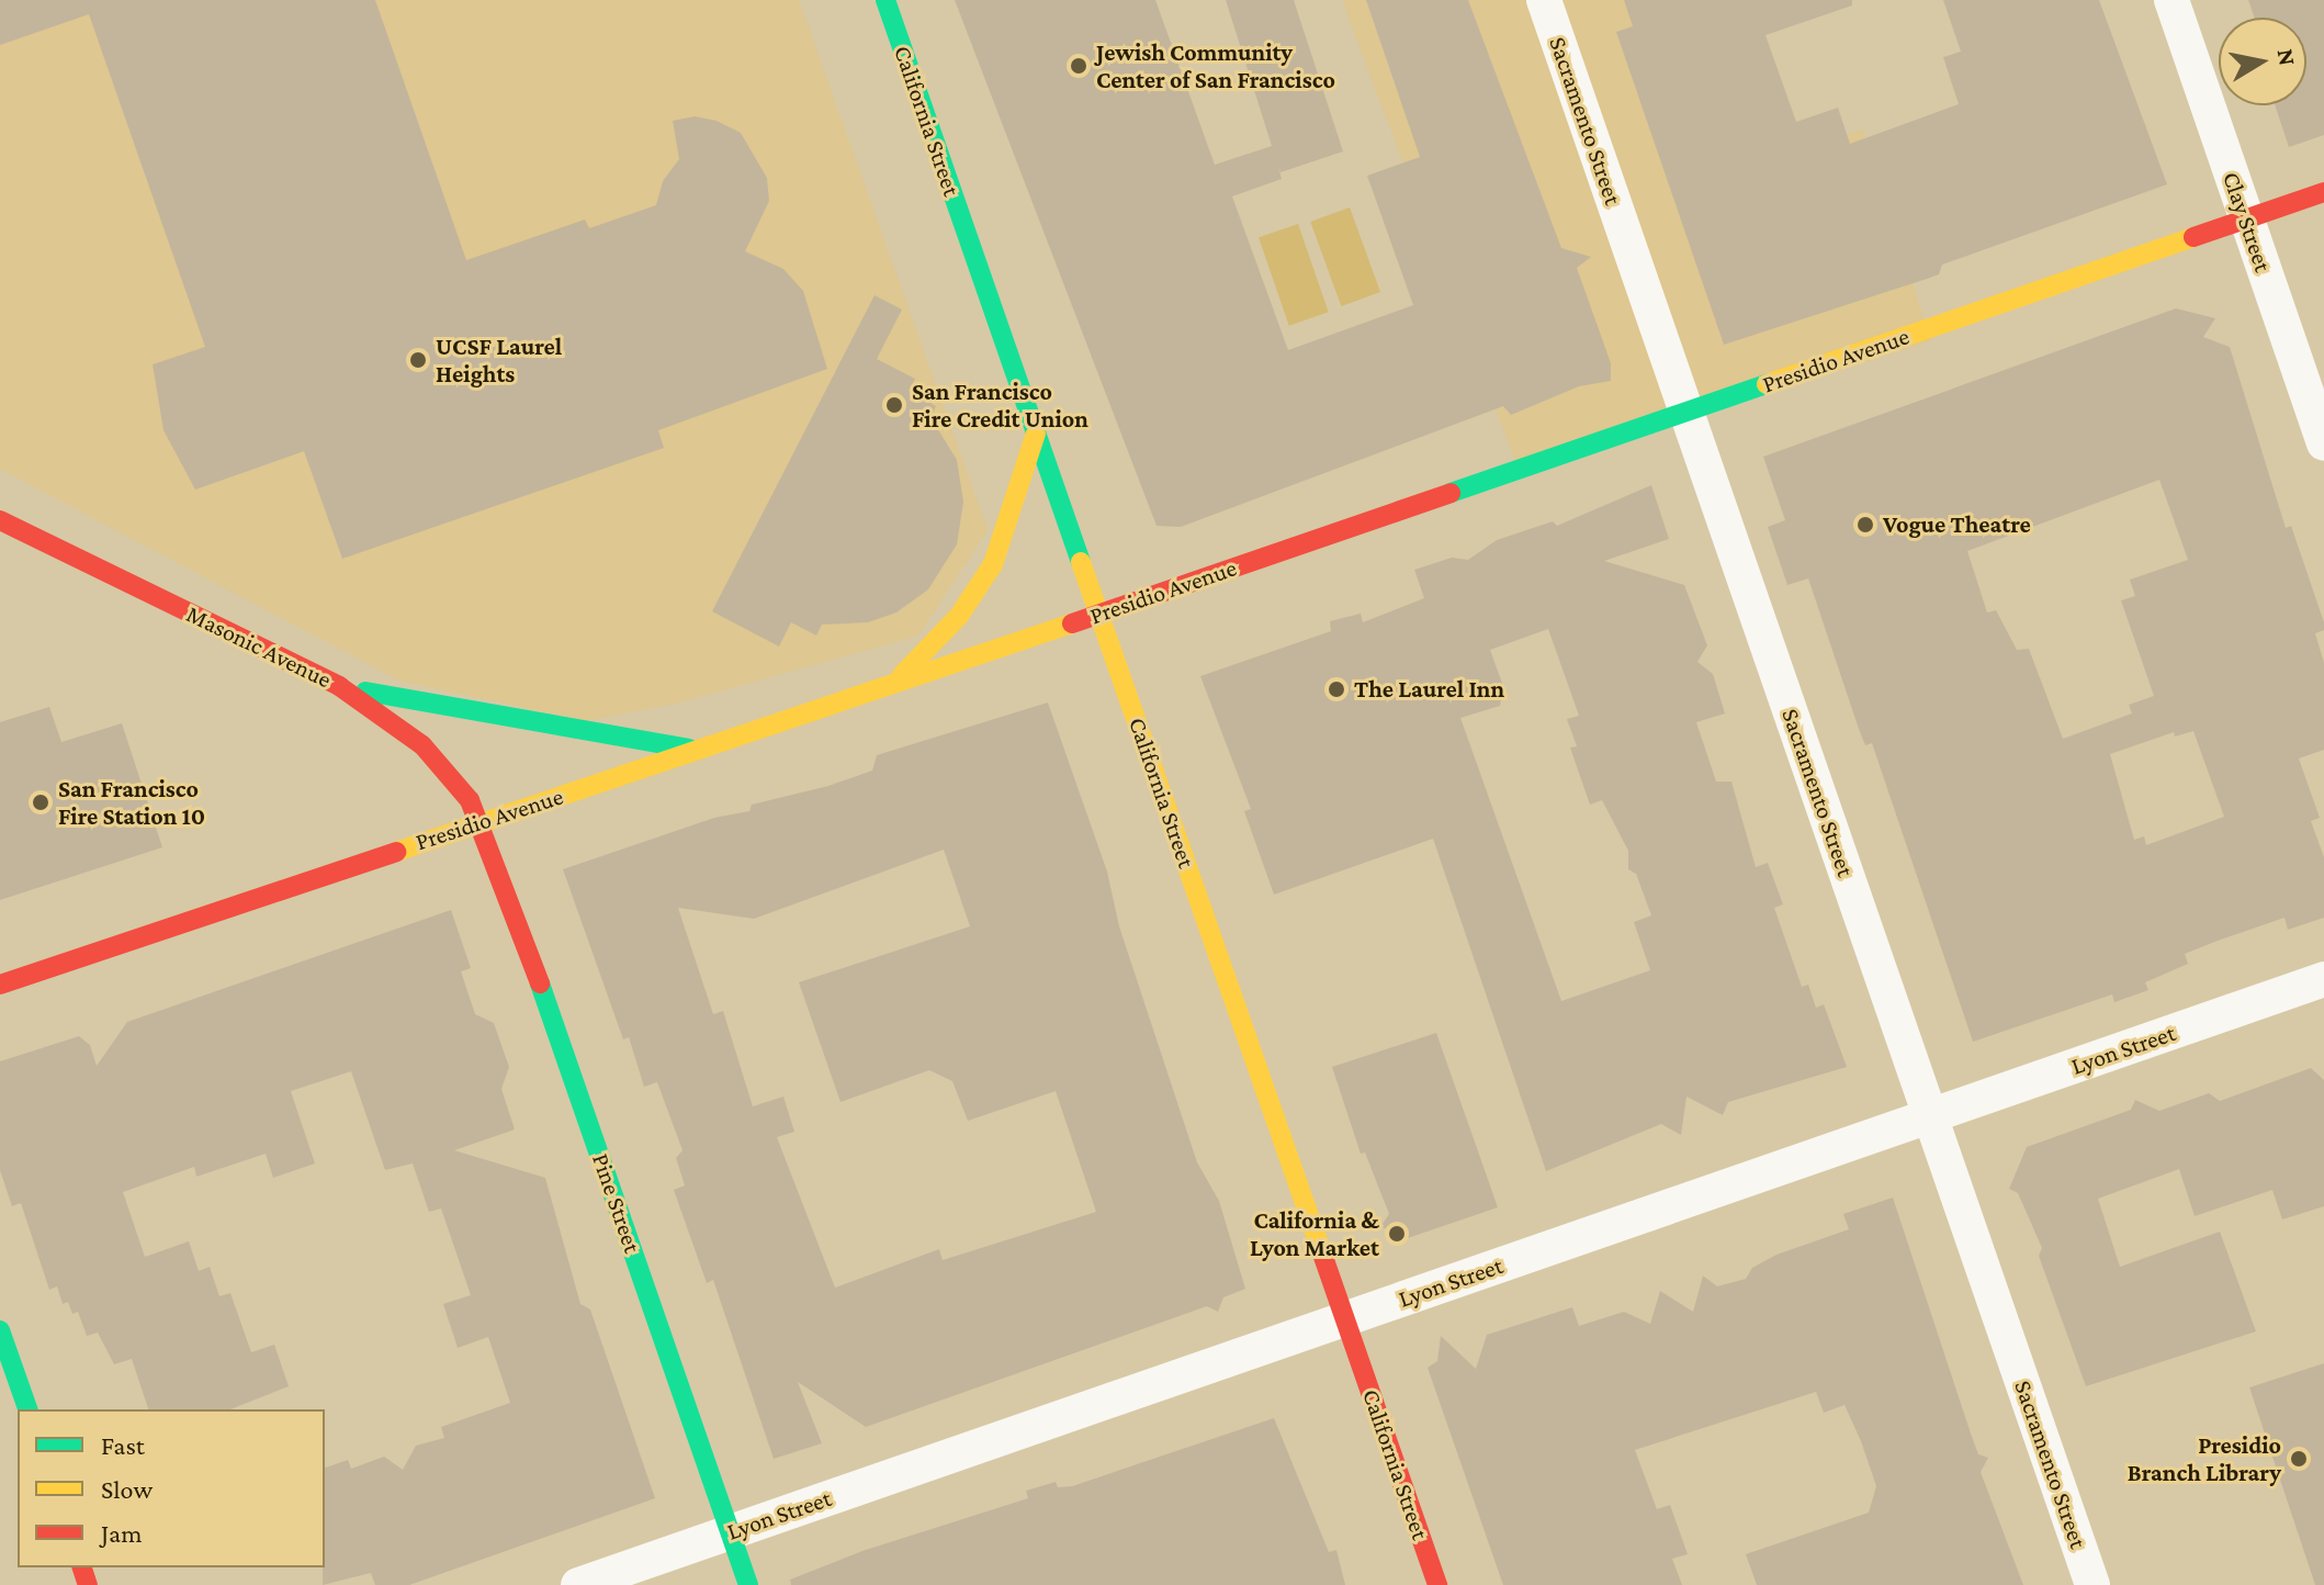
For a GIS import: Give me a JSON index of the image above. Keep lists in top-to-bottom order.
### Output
{
  "streets": {
    "main road": [
      "California Street",
      "Presidio Avenue",
      "Masonic Avenue",
      "Pine Street"
    ],
    "street": ["Sacramento Street", "Clay Street", "Lyon Street"]
  },
  "crossings": [
    ["California Street", "Presidio Avenue"],
    ["California Street", "Lyon Street"],
    ["Sacramento Street", "Presidio Avenue"],
    ["Sacramento Street", "Lyon Street"],
    ["Clay Street", "Presidio Avenue"],
    ["Presidio Avenue", "Masonic Avenue"],
    ["Presidio Avenue", "Pine Street"],
    ["Masonic Avenue", "Pine Street"],
    ["Lyon Street", "Pine Street"]
  ],
  "places": [
    "Jewish Community Center of San Francisco",
    "UCSF Laurel Heights",
    "San Francisco Fire Credit Union",
    "Vogue Theatre",
    "The Laurel Inn",
    "San Francisco Fire Station 10",
    "California & Lyon Market",
    "Presidio Branch Library"
  ],
  "legend": ["Fast", "Slow", "Jam"],
  "north": "right"
}
